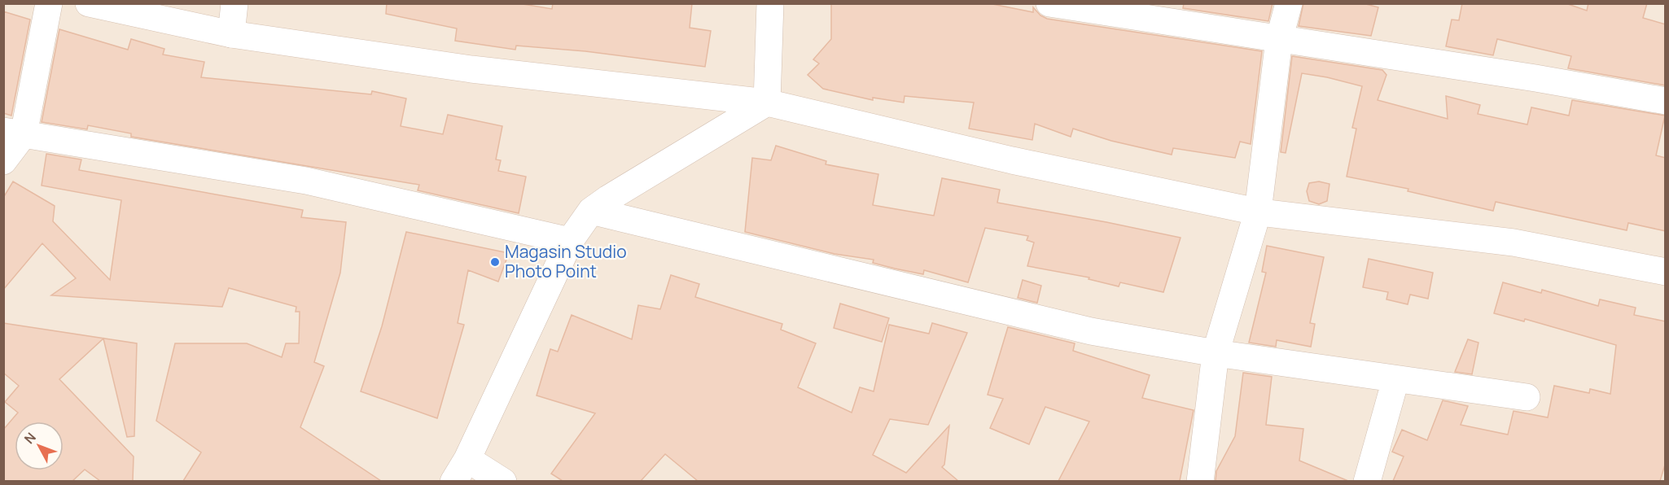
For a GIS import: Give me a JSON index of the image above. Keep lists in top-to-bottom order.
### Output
{
  "places": ["Magasin Studio Photo Point"],
  "north": "top left"
}
